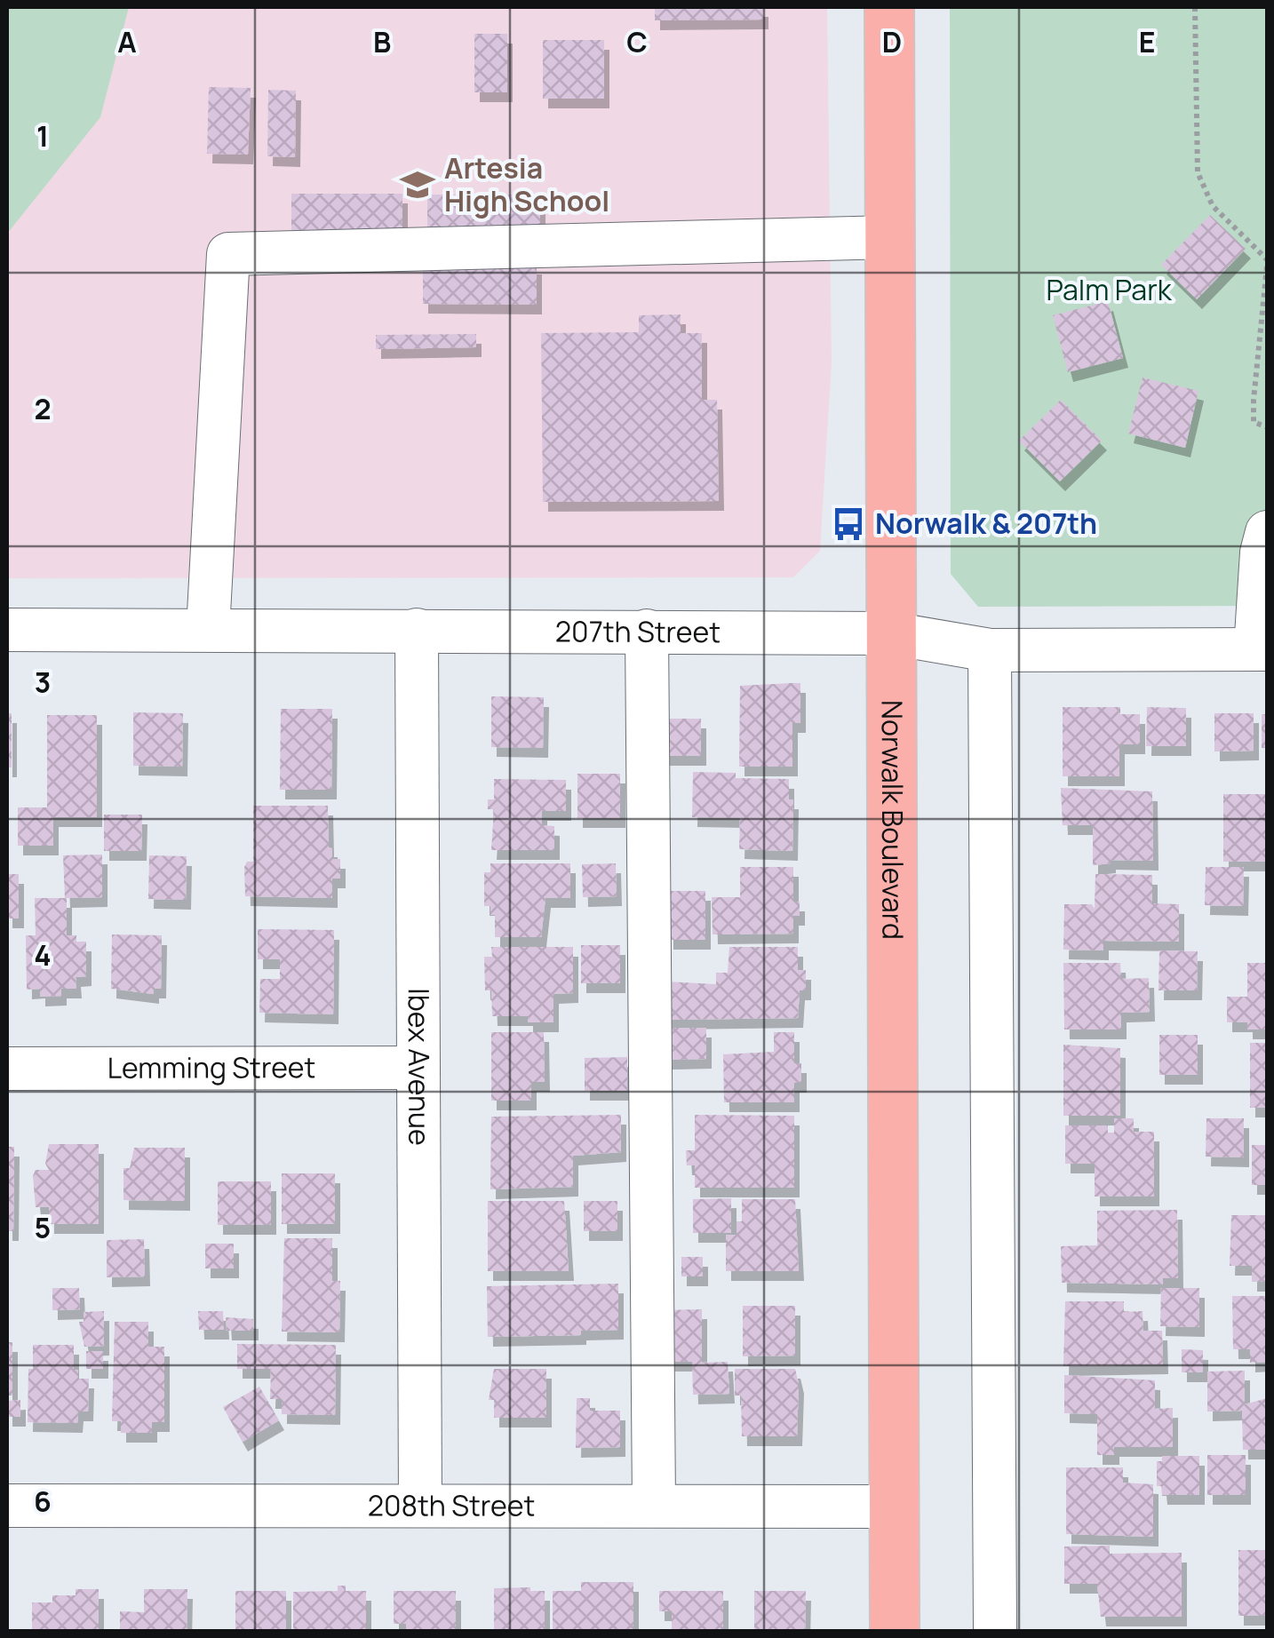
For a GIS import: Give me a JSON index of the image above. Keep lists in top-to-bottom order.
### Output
{
  "streets": {
    "main road": ["Norwalk Boulevard"],
    "street": [
      "207th Street",
      "Ibex Avenue",
      "Lemming Street",
      "208th Street"
    ]
  },
  "crossings": [
    ["207th Street", "Norwalk Boulevard"],
    ["207th Street", "Ibex Avenue"],
    ["Norwalk Boulevard", "208th Street"],
    ["Ibex Avenue", "Lemming Street"],
    ["Ibex Avenue", "208th Street"]
  ],
  "parks": ["Palm Park"],
  "places": {
    "school or university": ["Artesia High School"],
    "bus stop": ["Norwalk & 207th"]
  },
  "grid": {
    "columns": [
      "A",
      "B",
      "C",
      "D",
      "E"
    ],
    "rows": [
      "1",
      "2",
      "3",
      "4",
      "5",
      "6"
    ]
  }
}
